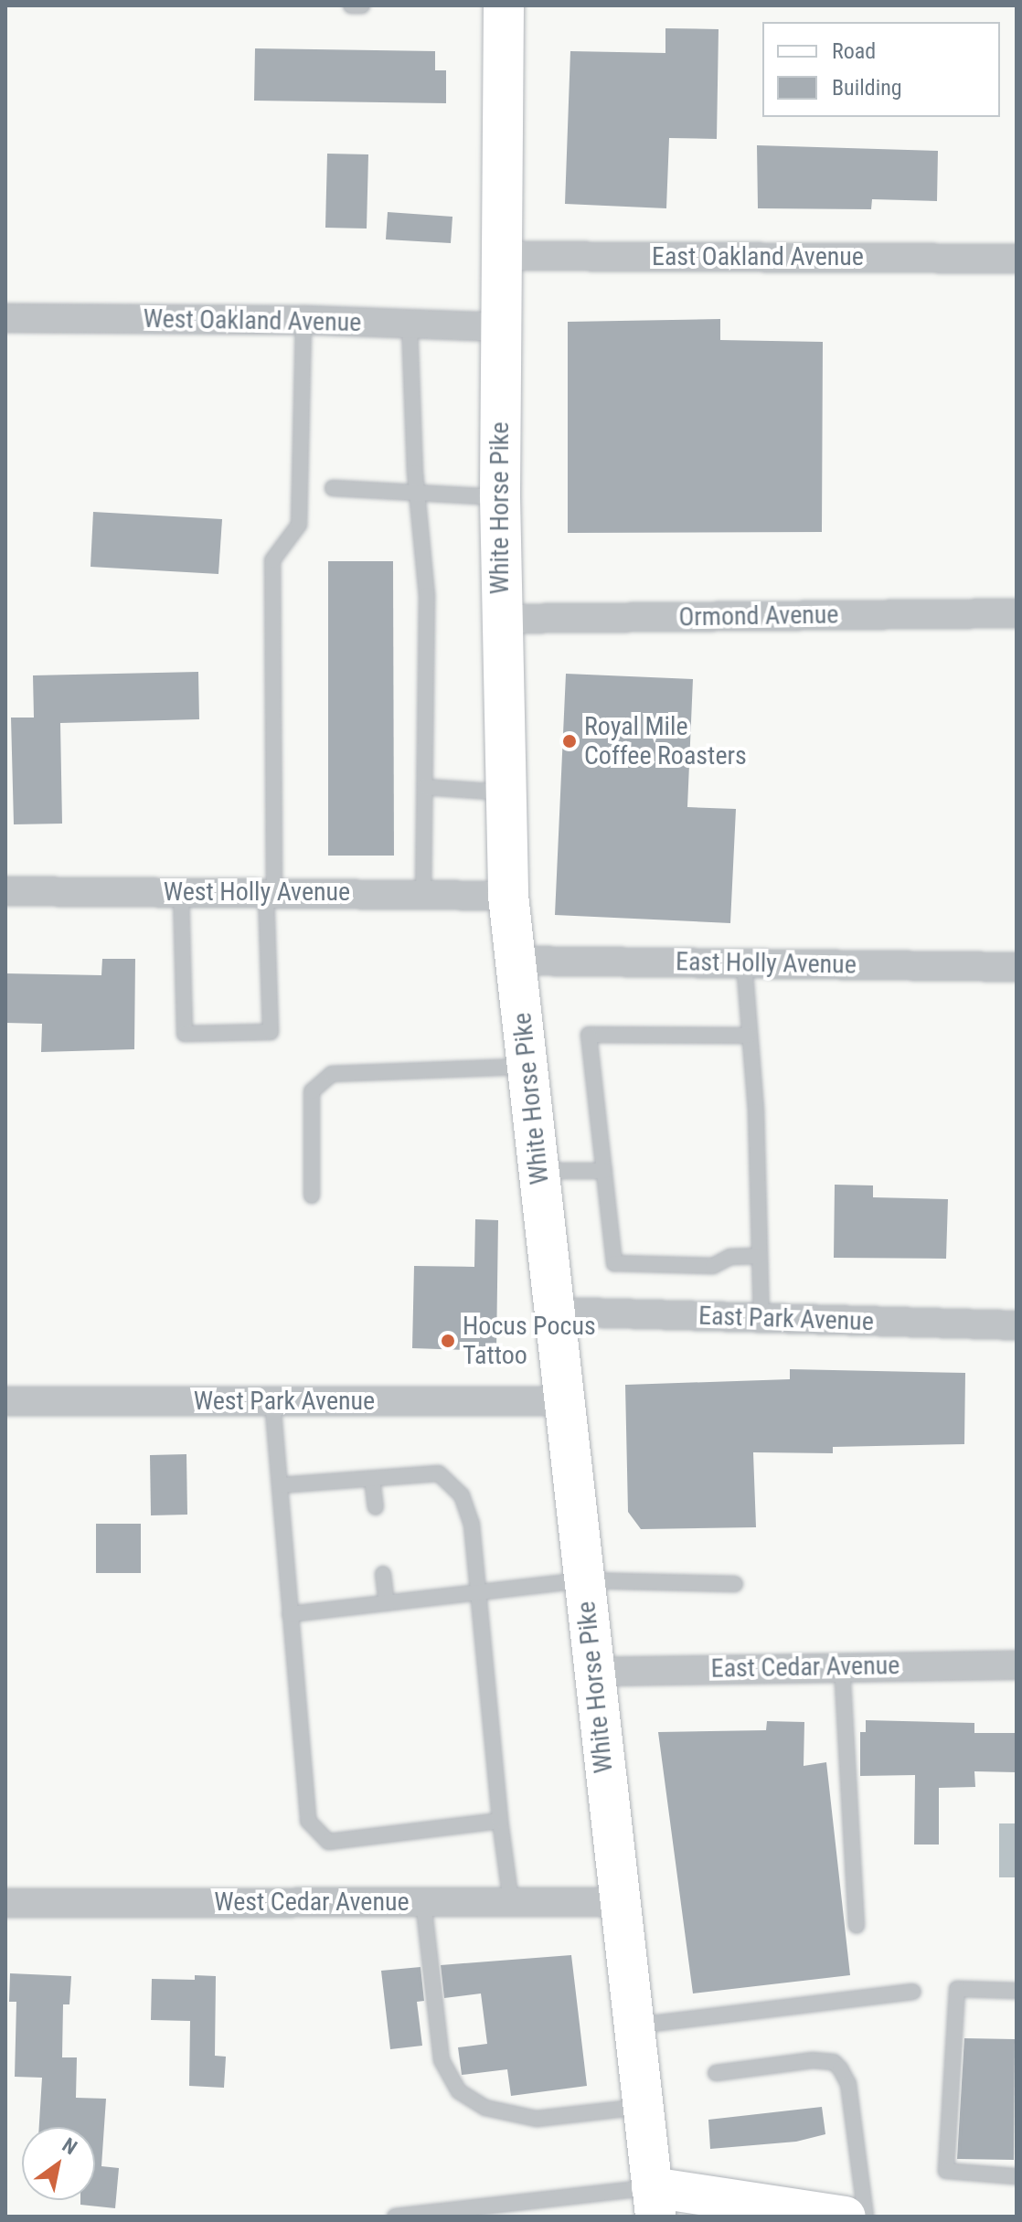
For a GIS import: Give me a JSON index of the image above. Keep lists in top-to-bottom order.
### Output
{
  "streets": {
    "main road": ["White Horse Pike"],
    "street": [
      "East Oakland Avenue",
      "West Oakland Avenue",
      "Ormond Avenue",
      "West Holly Avenue",
      "East Holly Avenue",
      "East Park Avenue",
      "West Park Avenue",
      "East Cedar Avenue",
      "West Cedar Avenue"
    ]
  },
  "crossings": [
    ["East Oakland Avenue", "White Horse Pike"],
    ["West Oakland Avenue", "White Horse Pike"],
    ["White Horse Pike", "Ormond Avenue"],
    ["White Horse Pike", "West Holly Avenue"],
    ["White Horse Pike", "East Holly Avenue"],
    ["White Horse Pike", "East Park Avenue"],
    ["White Horse Pike", "West Park Avenue"],
    ["White Horse Pike", "East Cedar Avenue"],
    ["White Horse Pike", "West Cedar Avenue"]
  ],
  "places": ["Royal Mile Coffee Roasters", "Hocus Pocus Tattoo"],
  "legend": ["Road", "Building"],
  "north": "top right"
}
